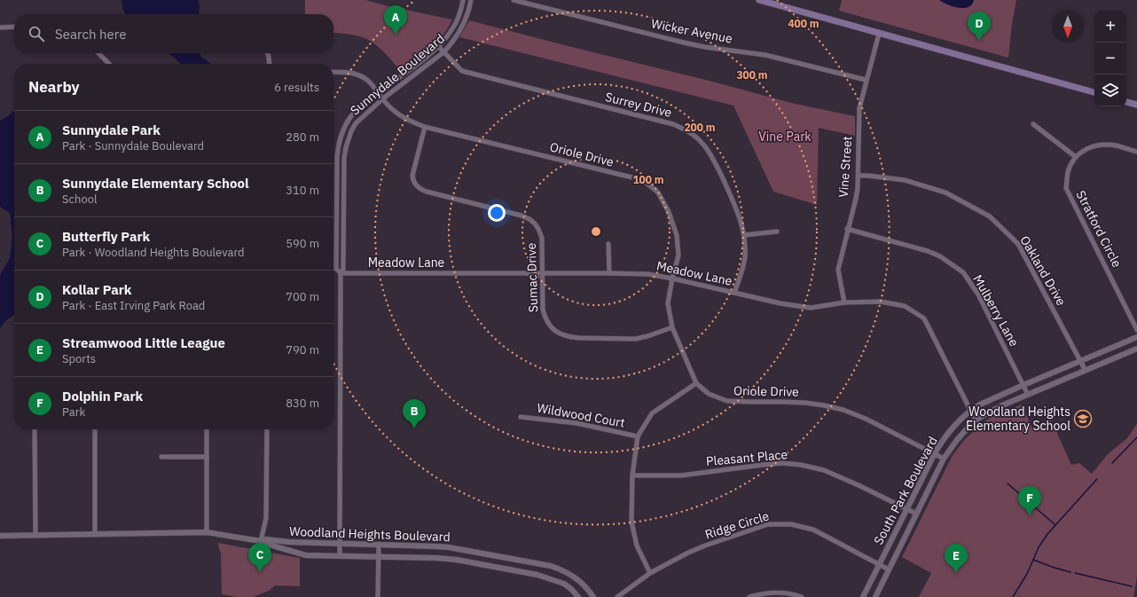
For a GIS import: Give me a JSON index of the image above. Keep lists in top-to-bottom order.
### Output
{
  "streets": {
    "street": [
      "Wicker Avenue",
      "Sunnydale Boulevard",
      "Surrey Drive",
      "Oriole Drive",
      "Vine Street",
      "Stratford Circle",
      "Meadow Lane",
      "Oakland Drive",
      "Sumac Drive",
      "Mulberry Lane",
      "Wildwood Court",
      "Pleasant Place",
      "South Park Boulevard",
      "Ridge Circle",
      "Woodland Heights Boulevard"
    ]
  },
  "crossings": [
    ["Wicker Avenue", "Vine Street"],
    ["Sunnydale Boulevard", "Surrey Drive"],
    ["Sunnydale Boulevard", "Oriole Drive"],
    ["Sunnydale Boulevard", "Meadow Lane"],
    ["Sunnydale Boulevard", "Woodland Heights Boulevard"],
    ["Surrey Drive", "Meadow Lane"],
    ["Oriole Drive", "Meadow Lane"],
    ["Oriole Drive", "Sumac Drive"],
    ["Oriole Drive", "South Park Boulevard"],
    ["Vine Street", "Meadow Lane"],
    ["Vine Street", "Oakland Drive"],
    ["Vine Street", "Mulberry Lane"],
    ["Meadow Lane", "Sumac Drive"],
    ["Meadow Lane", "South Park Boulevard"],
    ["Oakland Drive", "South Park Boulevard"],
    ["Mulberry Lane", "South Park Boulevard"],
    ["Pleasant Place", "South Park Boulevard"],
    ["South Park Boulevard", "Ridge Circle"]
  ],
  "parks": ["Vine Park"],
  "places": {
    "school or university": ["Woodland Heights Elementary School"]
  },
  "north": "bottom",
  "page": {
    "pins": [
      "A",
      "D",
      "B",
      "F",
      "C",
      "E"
    ],
    "map_buttons": ["+", "−"],
    "search": "Search here",
    "heading": ["Nearby", "6 results"],
    "list": [
      {
        "mark": "A",
        "name": "Sunnydale Park",
        "note": "Park · Sunnydale Boulevard",
        "value": "280 m"
      },
      {
        "mark": "B",
        "name": "Sunnydale Elementary School",
        "note": "School",
        "value": "310 m"
      },
      {
        "mark": "C",
        "name": "Butterfly Park",
        "note": "Park · Woodland Heights Boulevard",
        "value": "590 m"
      },
      {
        "mark": "D",
        "name": "Kollar Park",
        "note": "Park · East Irving Park Road",
        "value": "700 m"
      },
      {
        "mark": "E",
        "name": "Streamwood Little League",
        "note": "Sports",
        "value": "790 m"
      },
      {
        "mark": "F",
        "name": "Dolphin Park",
        "note": "Park",
        "value": "830 m"
      }
    ]
  },
  "rings": [
    "400 m",
    "300 m",
    "200 m",
    "100 m"
  ]
}
